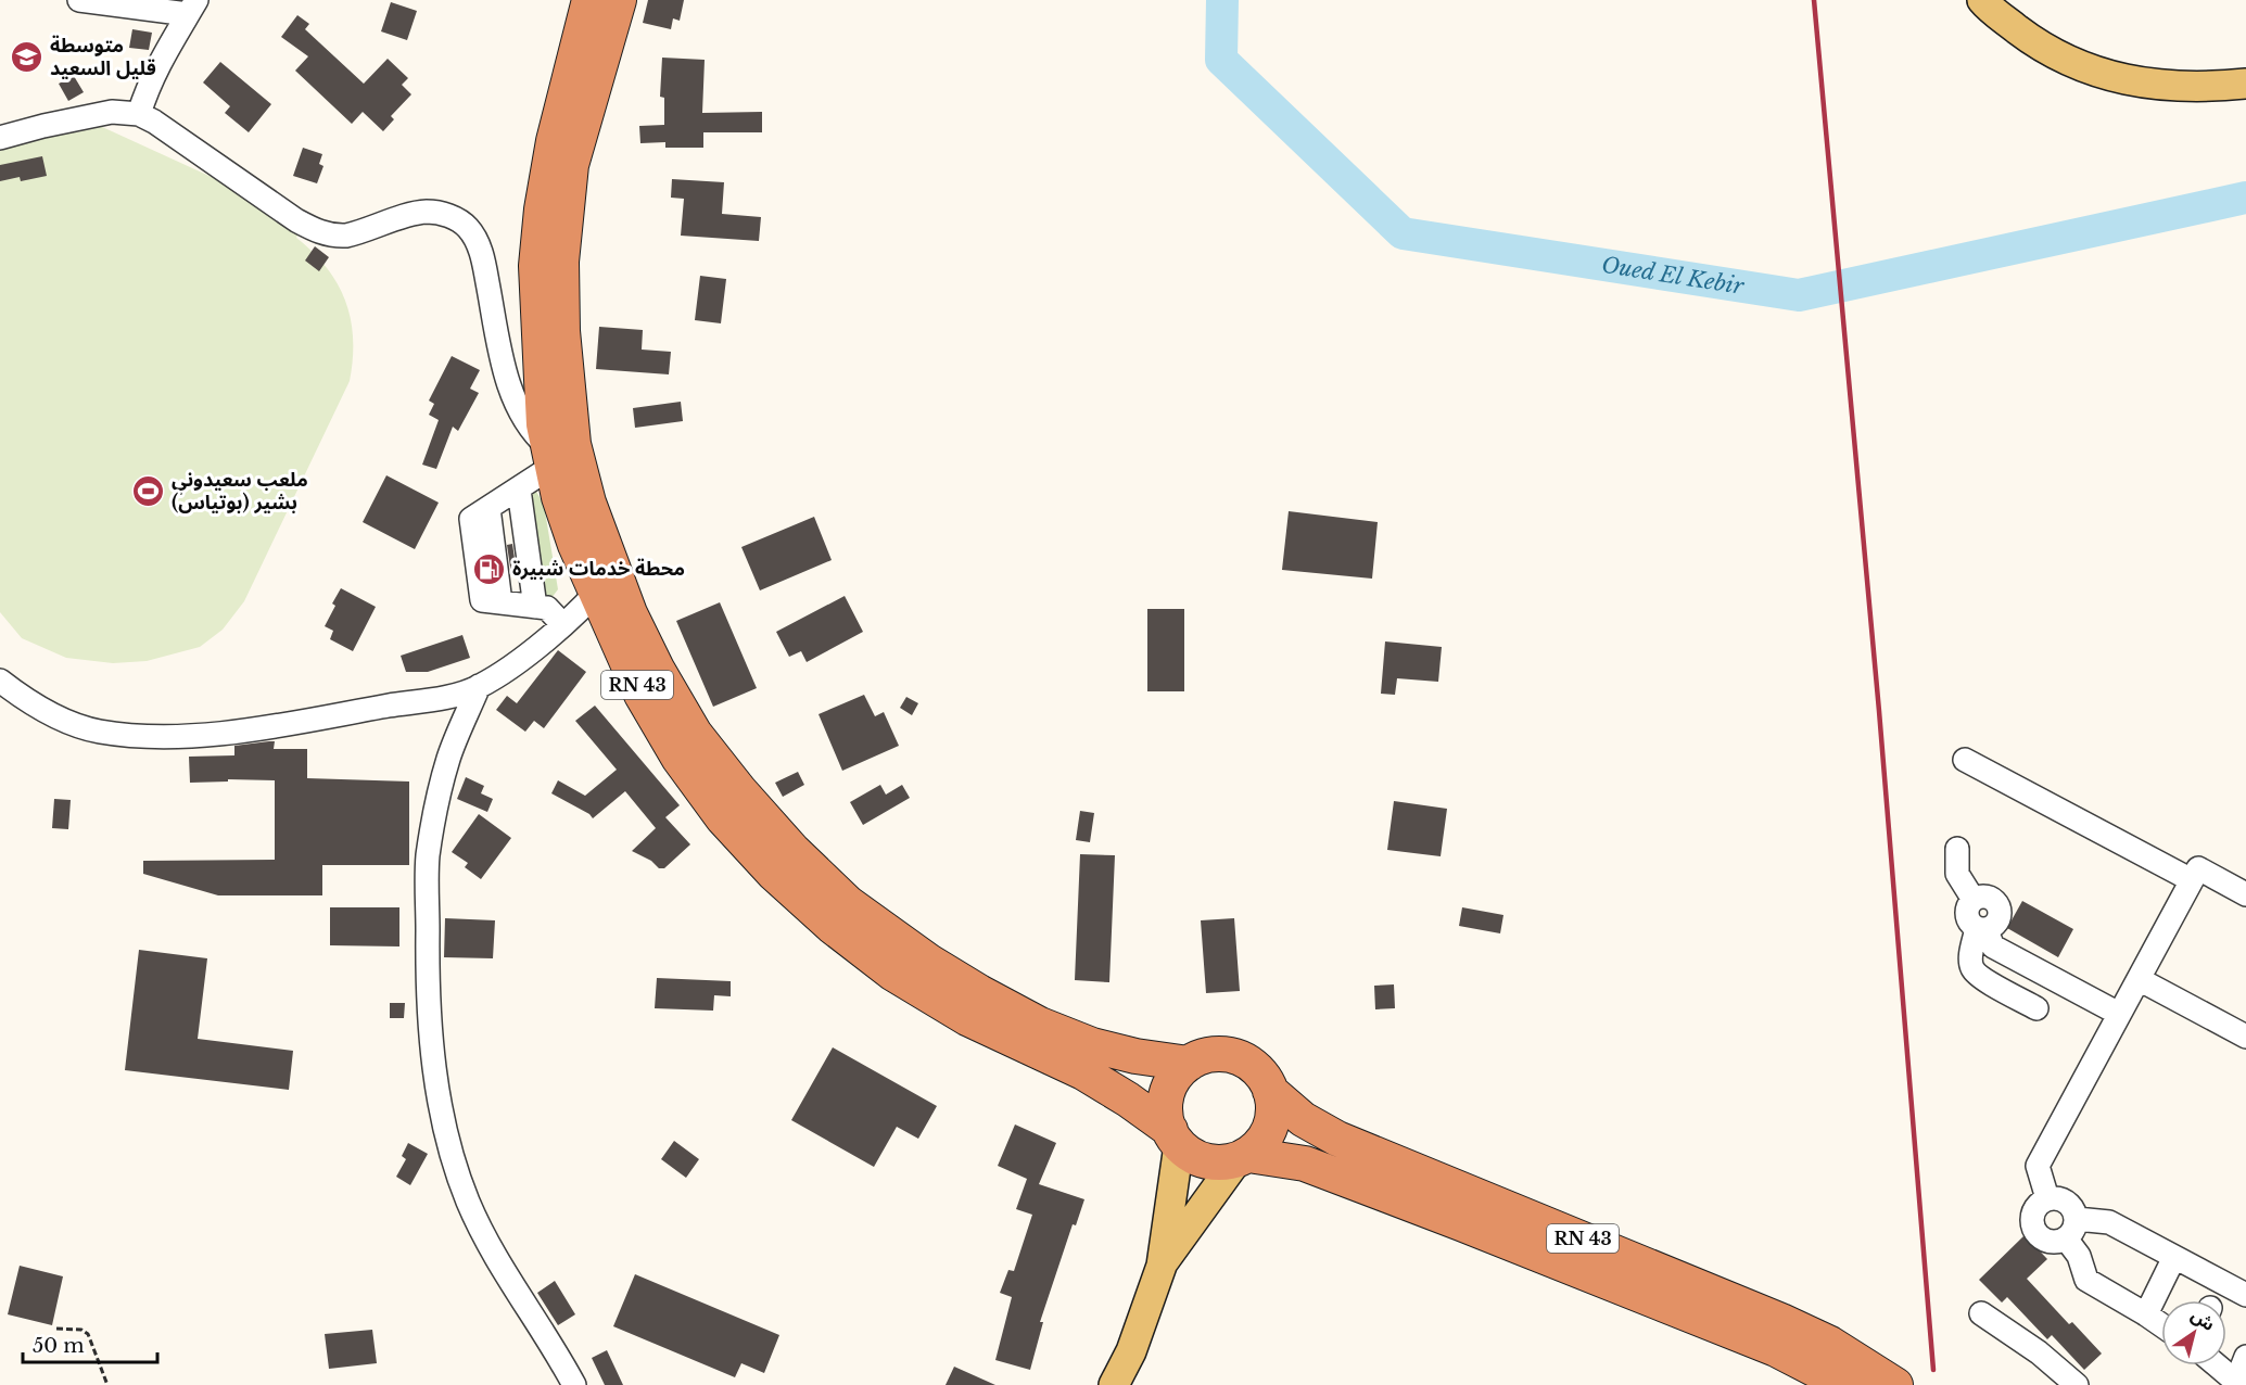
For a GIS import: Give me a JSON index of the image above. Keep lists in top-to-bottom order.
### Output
{
  "streets": {
    "highway": ["RN 43"]
  },
  "water": ["Oued El Kebir"],
  "places": {
    "school or university": ["متوسطة قليل السعيد"],
    "sports": ["ملعب سعيدوني بشير (بوتياس)"],
    "fuel station": ["محطة خدمات شبيرة"]
  },
  "scale_bar": "50 m",
  "north": "top right"
}
